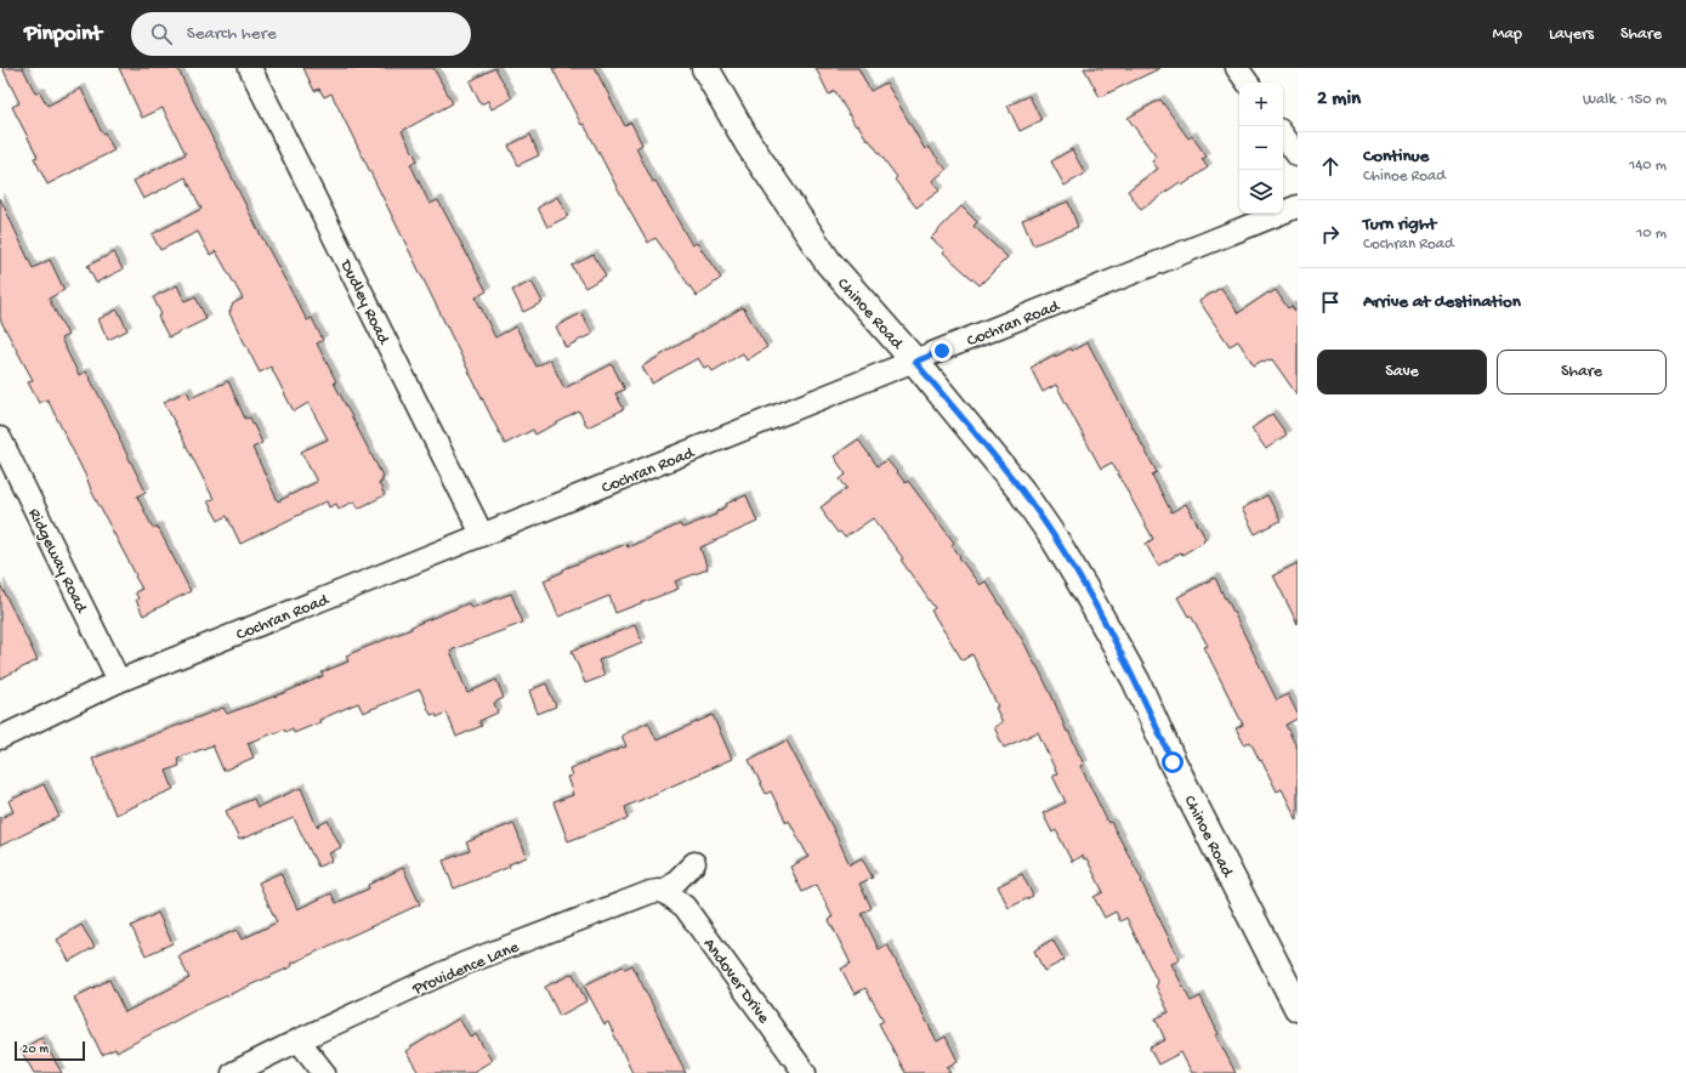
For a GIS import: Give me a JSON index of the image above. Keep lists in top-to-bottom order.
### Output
{
  "streets": {
    "street": [
      "Dudley Road",
      "Chinoe Road",
      "Cochran Road",
      "Ridgeway Road",
      "Providence Lane",
      "Andover Drive"
    ]
  },
  "crossings": [
    ["Dudley Road", "Cochran Road"],
    ["Chinoe Road", "Cochran Road"],
    ["Cochran Road", "Ridgeway Road"],
    ["Providence Lane", "Andover Drive"]
  ],
  "scale_bar": "20 m",
  "page": {
    "header": "Pinpoint",
    "search": "Search here",
    "nav": ["Map", "Layers", "Share"],
    "heading": ["2 min", "Walk · 150 m"],
    "map_buttons": ["+", "−"],
    "list": [
      ["Continue", "Chinoe Road", "140 m"],
      ["Turn right", "Cochran Road", "10 m"],
      "Arrive at destination"
    ],
    "buttons": ["Save", "Share"],
    "scale": "20 m"
  }
}
